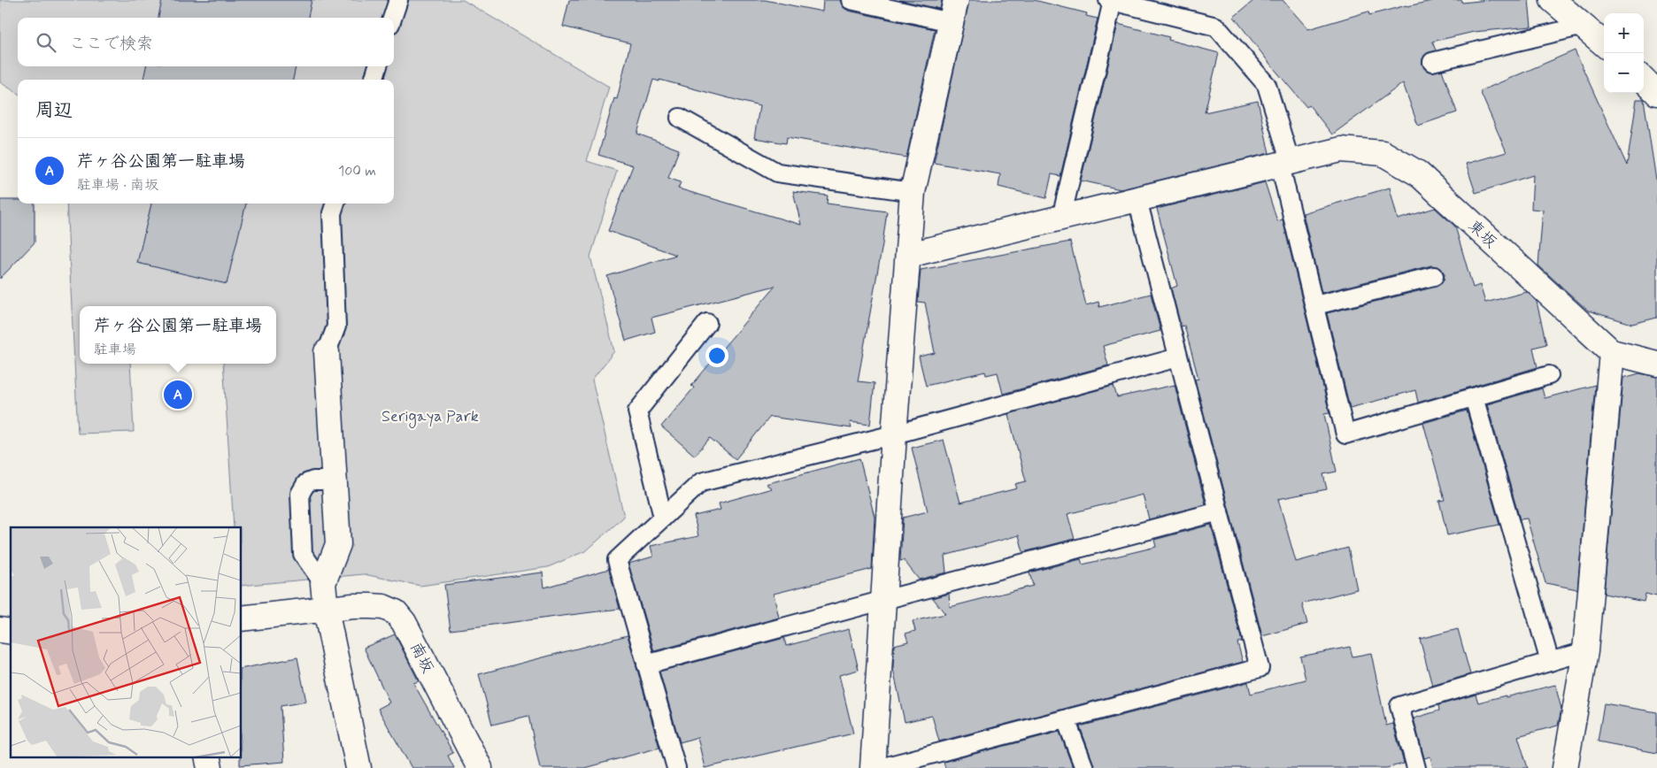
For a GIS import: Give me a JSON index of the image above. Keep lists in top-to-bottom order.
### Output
{
  "streets": {
    "street": ["東坂", "南坂"]
  },
  "parks": ["Serigaya Park"],
  "page": {
    "map_buttons": ["+", "−"],
    "search": "ここで検索",
    "heading": "周辺",
    "list": [
      {
        "mark": "A",
        "name": "芹ヶ谷公園第一駐車場",
        "note": "駐車場 · 南坂",
        "value": "100 m"
      }
    ],
    "popup": ["芹ヶ谷公園第一駐車場", "駐車場"],
    "pins": "A"
  }
}
